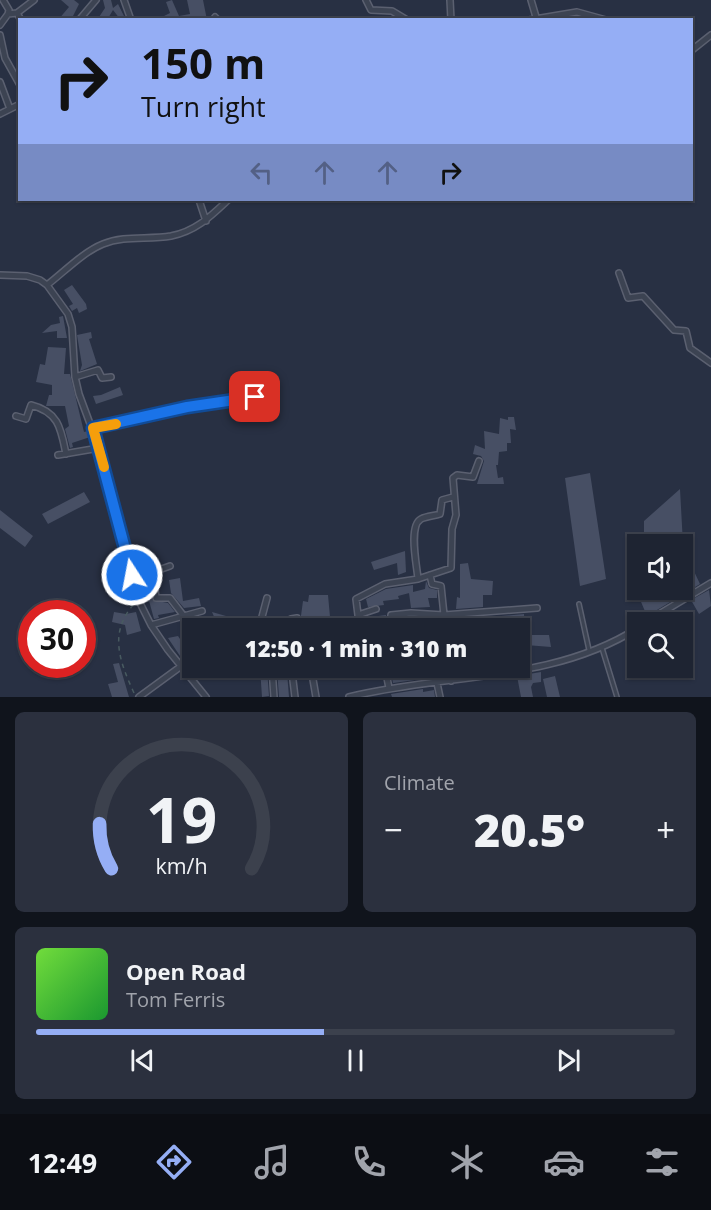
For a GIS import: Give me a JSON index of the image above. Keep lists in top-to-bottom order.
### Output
{
  "page": {
    "turn": ["150 m", "Turn right"],
    "limit": "30",
    "trip": "12:50 · 1 min · 310 m",
    "tile": "Climate",
    "heat": ["−", "20.5°", "+"],
    "song": ["Open Road", "Tom Ferris"],
    "tabs": "12:49",
    "gauge": ["19", "km/h"]
  }
}
